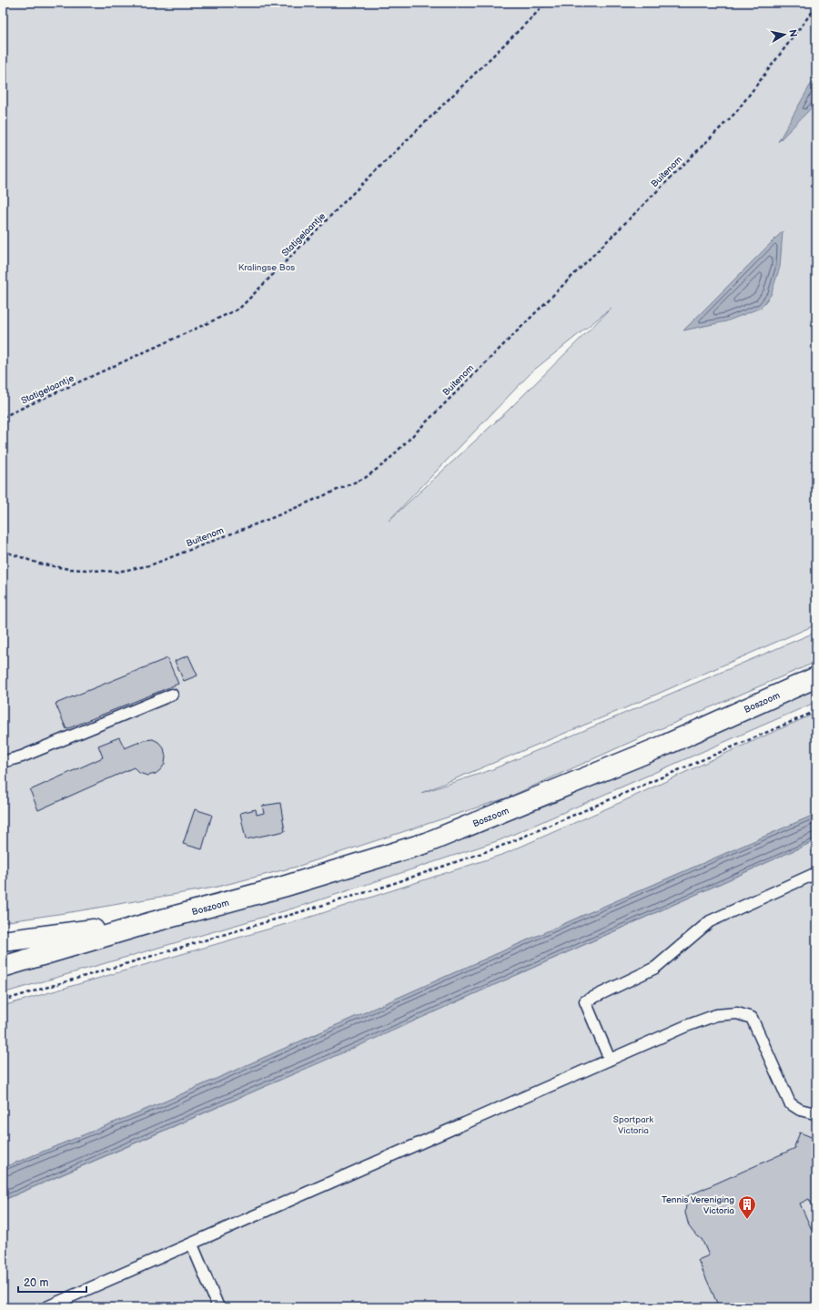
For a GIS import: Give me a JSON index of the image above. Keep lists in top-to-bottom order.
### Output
{
  "streets": {
    "main road": ["Boszoom"],
    "path": ["Buitenom", "Statigelaantje"]
  },
  "parks": ["Kralingse Bos", "Sportpark Victoria"],
  "places": {
    "building": ["Tennis Vereniging Victoria"]
  },
  "scale_bar": "20 m",
  "north": "right"
}
